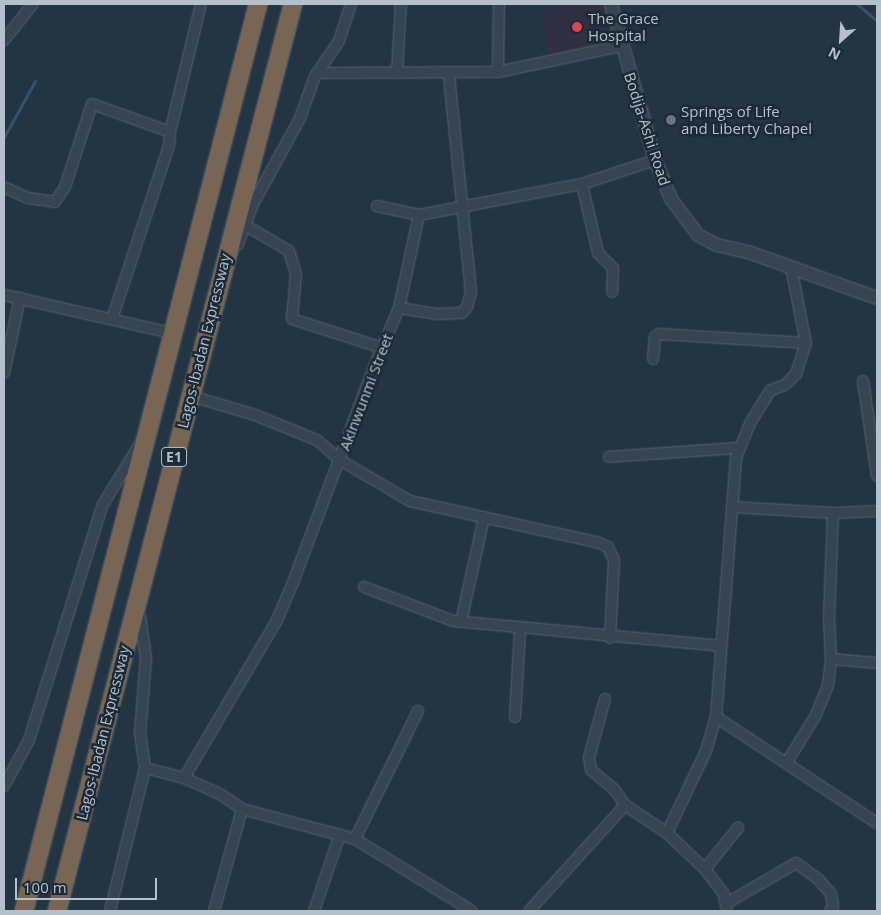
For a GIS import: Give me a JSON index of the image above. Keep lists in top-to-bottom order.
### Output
{
  "streets": {
    "highway": ["Lagos-Ibadan Expressway", "E1"],
    "street": ["Bodija-Ashi Road", "Akinwunmi Street"]
  },
  "places": ["The Grace Hospital", "Springs of Life and Liberty Chapel"],
  "scale_bar": "100 m",
  "north": "bottom left"
}
